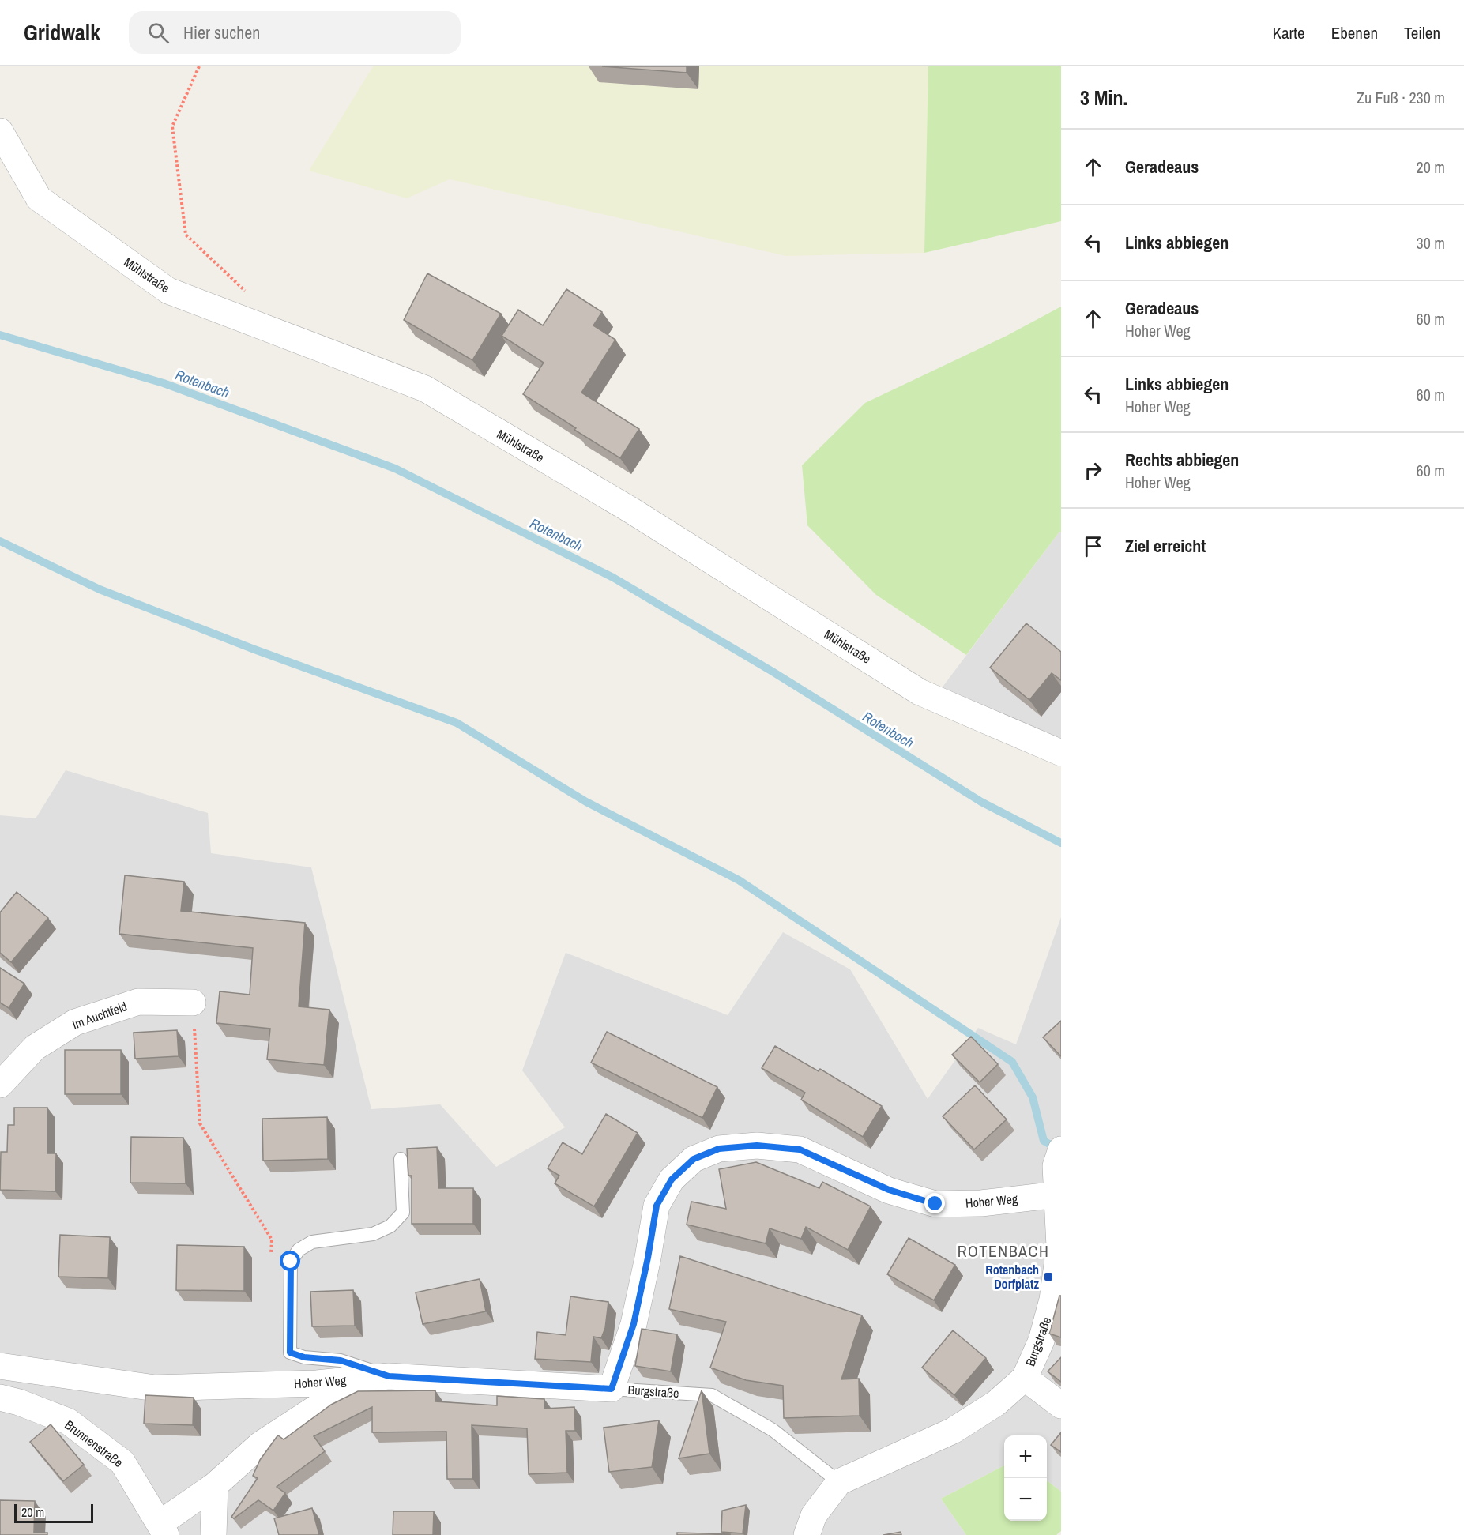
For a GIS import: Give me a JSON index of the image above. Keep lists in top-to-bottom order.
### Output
{
  "streets": {
    "street": [
      "Mühlstraße",
      "Im Auchtfeld",
      "Hoher Weg",
      "Burgstraße",
      "Brunnenstraße"
    ]
  },
  "crossings": [
    ["Hoher Weg", "Burgstraße"],
    ["Hoher Weg", "Brunnenstraße"]
  ],
  "districts": ["ROTENBACH"],
  "water": ["Rotenbach"],
  "places": {
    "transit": ["Rotenbach Dorfplatz"]
  },
  "scale_bar": "20 m",
  "page": {
    "header": "Gridwalk",
    "search": "Hier suchen",
    "nav": ["Karte", "Ebenen", "Teilen"],
    "heading": ["3 Min.", "Zu Fuß · 230 m"],
    "list": [
      ["Geradeaus", "20 m"],
      ["Links abbiegen", "30 m"],
      ["Geradeaus", "Hoher Weg", "60 m"],
      ["Links abbiegen", "Hoher Weg", "60 m"],
      ["Rechts abbiegen", "Hoher Weg", "60 m"],
      "Ziel erreicht"
    ],
    "map_buttons": ["+", "−"],
    "scale": "20 m"
  }
}
